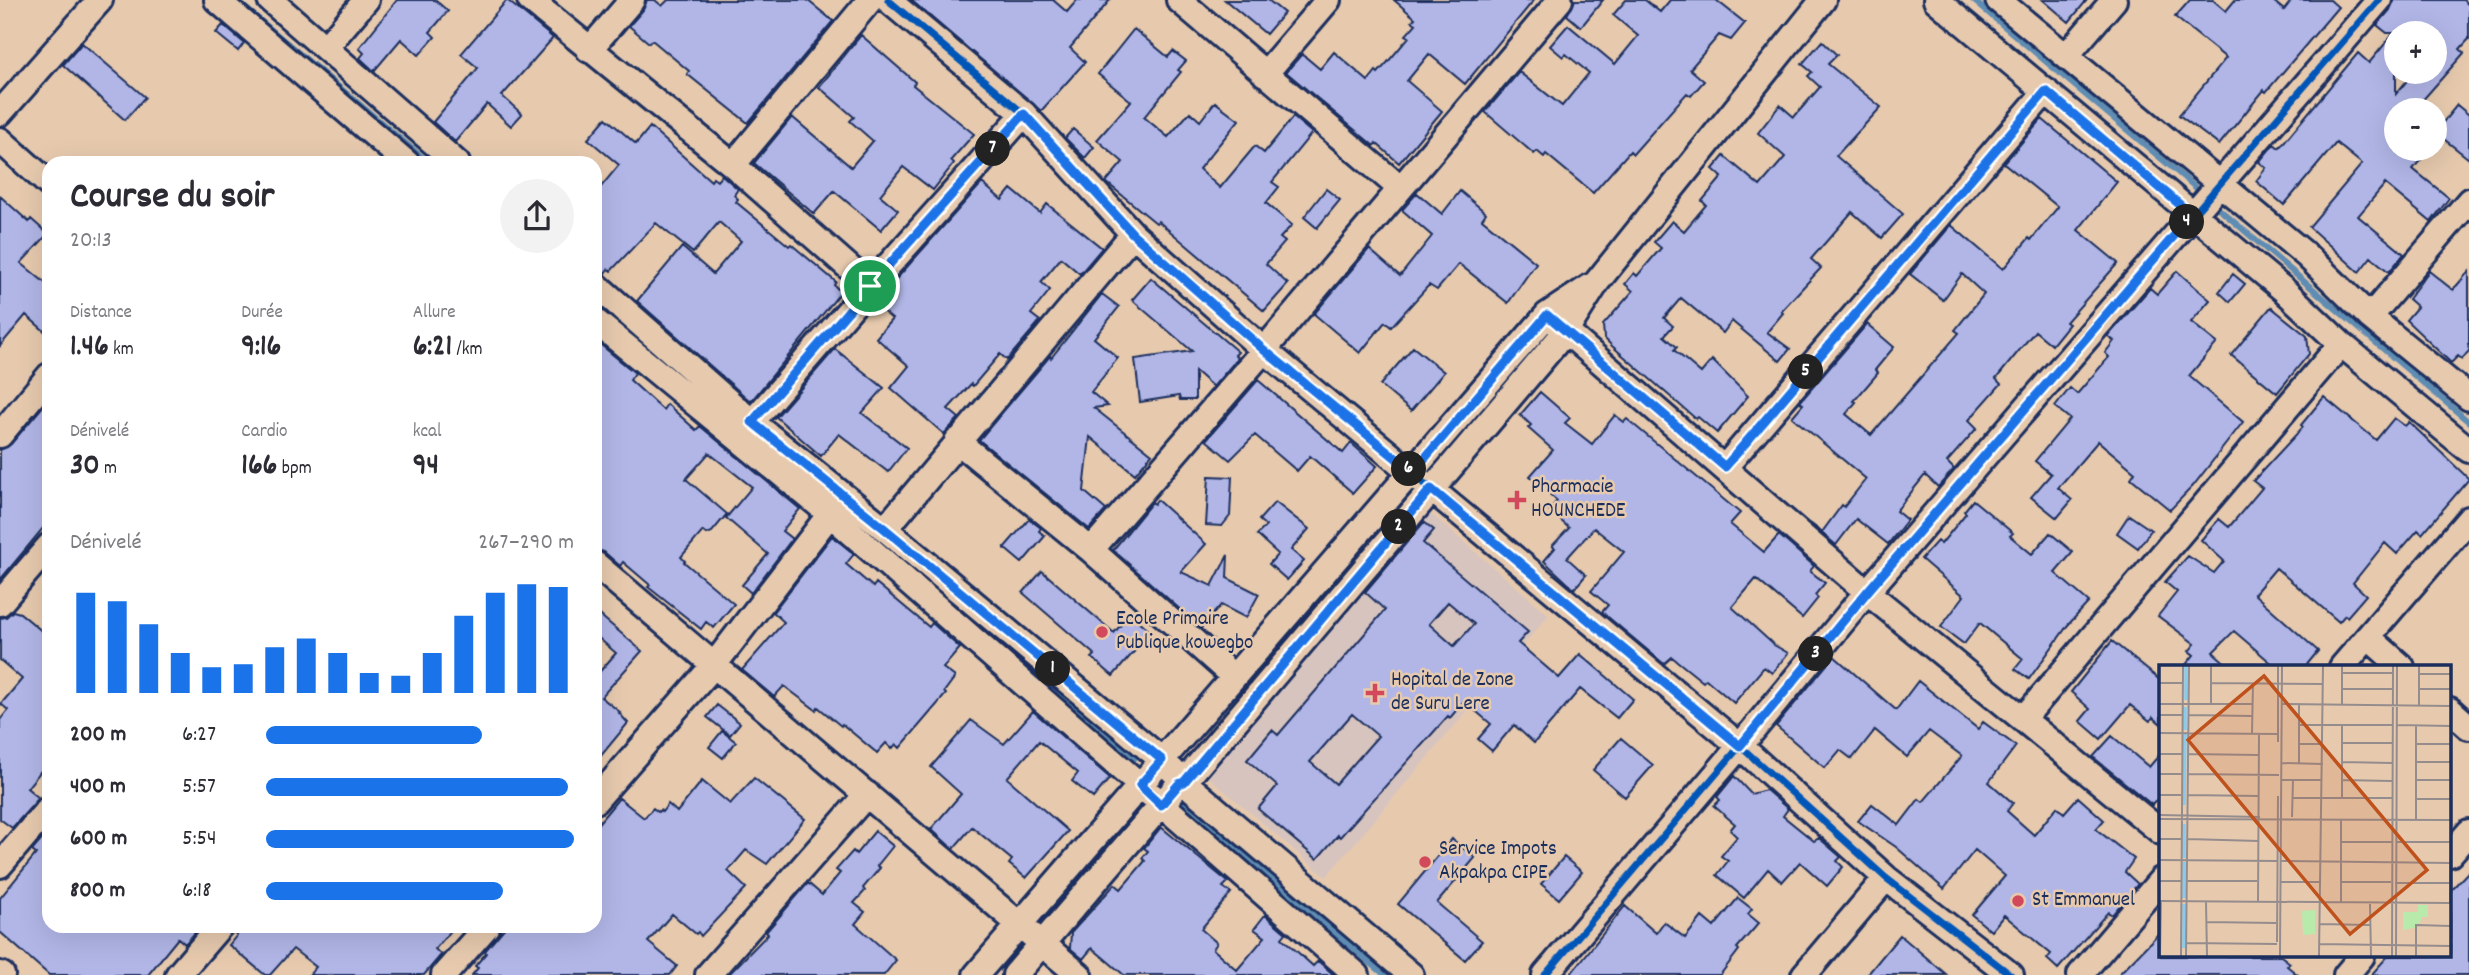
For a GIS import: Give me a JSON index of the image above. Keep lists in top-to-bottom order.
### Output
{
  "places": {
    "health": ["Pharmacie HOUNCHEDE", "Hopital de Zone de Suru Lere"],
    "other": ["Ecole Primaire Publique kowegbo", "Service Impots Akpakpa CIPE", "St Emmanuel"]
  },
  "page": {
    "map_buttons": ["+", "−"],
    "pins": [
      "7",
      "4",
      "5",
      "6",
      "2",
      "3",
      "1"
    ],
    "heading": ["Course du soir", "20:13"],
    "stats": [
      ["Distance", "1.46 km"],
      ["Durée", "9:16"],
      ["Allure", "6:21 /km"],
      ["Dénivelé", "30 m"],
      ["Cardio", "166 bpm"],
      ["kcal", "94"]
    ],
    "chart": ["Dénivelé", "267–290 m"],
    "list": [
      {
        "name": "200 m",
        "note": "6:27"
      },
      {
        "name": "400 m",
        "note": "5:57"
      },
      {
        "name": "600 m",
        "note": "5:54"
      },
      {
        "name": "800 m",
        "note": "6:18"
      }
    ]
  }
}
